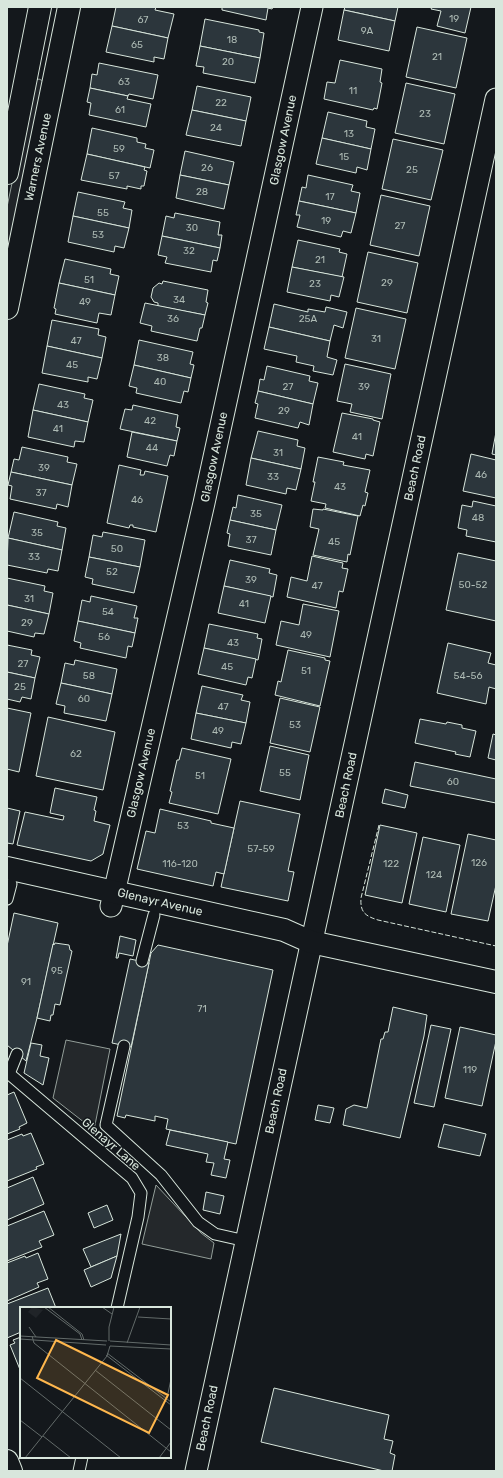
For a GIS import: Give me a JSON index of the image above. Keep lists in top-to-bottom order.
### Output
{
  "streets": {
    "street": [
      "Glasgow Avenue",
      "Warners Avenue",
      "Beach Road",
      "Glenayr Avenue"
    ],
    "lane": ["Glenayr Lane"]
  },
  "crossings": [
    ["Glasgow Avenue", "Glenayr Avenue"],
    ["Beach Road", "Glenayr Avenue"]
  ],
  "house_numbers": [
    "19",
    "67",
    "9A",
    "18",
    "65",
    "21",
    "20",
    "63",
    "11",
    "22",
    "61",
    "23",
    "24",
    "13",
    "59",
    "15",
    "26",
    "25",
    "57",
    "28",
    "17",
    "55",
    "19",
    "27",
    "30",
    "53",
    "32",
    "21",
    "51",
    "29",
    "23",
    "34",
    "49",
    "36",
    "25A",
    "31",
    "47",
    "38",
    "45",
    "40",
    "27",
    "39",
    "43",
    "29",
    "42",
    "41",
    "41",
    "44",
    "31",
    "39",
    "46",
    "33",
    "43",
    "37",
    "46",
    "35",
    "48",
    "35",
    "37",
    "45",
    "50",
    "33",
    "52",
    "39",
    "50-52",
    "47",
    "31",
    "41",
    "54",
    "29",
    "49",
    "56",
    "43",
    "27",
    "45",
    "51",
    "58",
    "54-56",
    "25",
    "60",
    "47",
    "53",
    "49",
    "62",
    "55",
    "51",
    "60",
    "53",
    "57-59",
    "126",
    "116-120",
    "122",
    "124",
    "95",
    "91",
    "71",
    "119"
  ]
}
